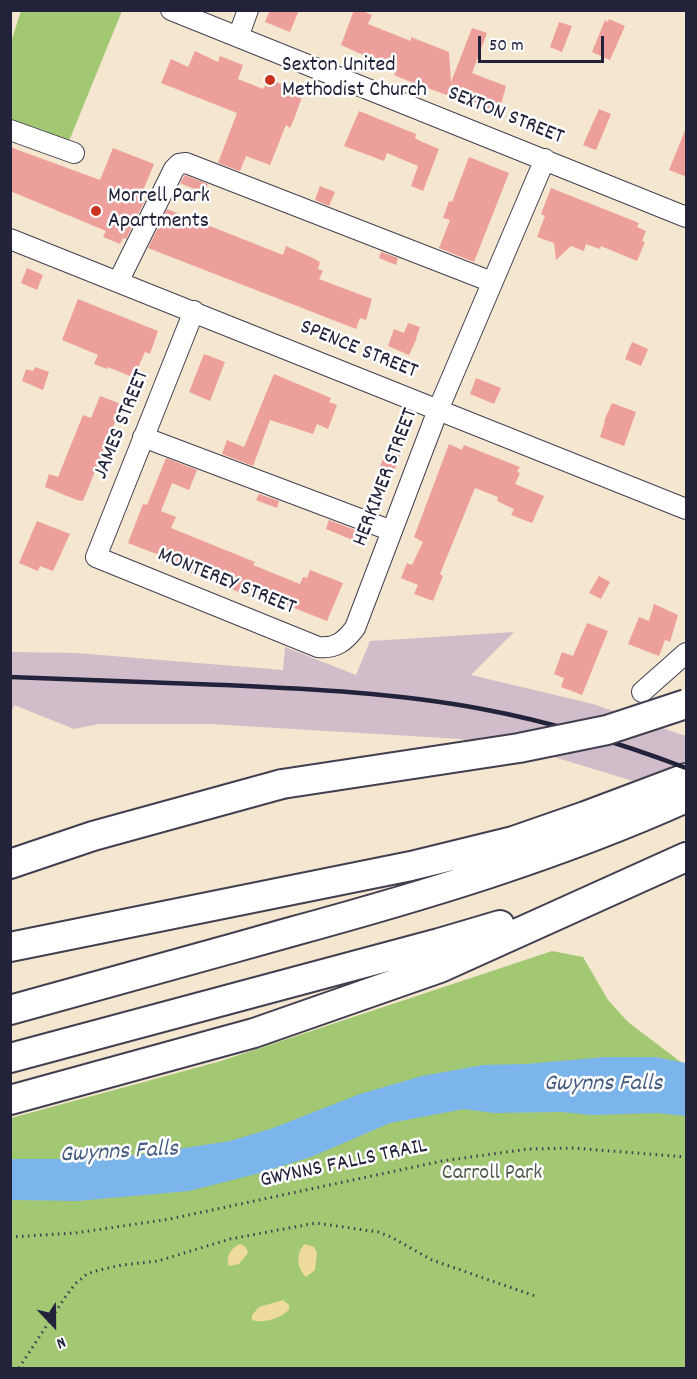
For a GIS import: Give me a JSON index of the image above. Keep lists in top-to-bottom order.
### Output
{
  "streets": {
    "street": [
      "SEXTON STREET",
      "SPENCE STREET",
      "JAMES STREET",
      "HERKIMER STREET",
      "MONTEREY STREET"
    ],
    "path": ["GWYNNS FALLS TRAIL"]
  },
  "crossings": [
    ["SEXTON STREET", "HERKIMER STREET"],
    ["SPENCE STREET", "JAMES STREET"],
    ["SPENCE STREET", "HERKIMER STREET"],
    ["JAMES STREET", "MONTEREY STREET"],
    ["HERKIMER STREET", "MONTEREY STREET"]
  ],
  "water": ["Gwynns Falls"],
  "parks": ["Carroll Park"],
  "places": ["Sexton United Methodist Church", "Morrell Park Apartments"],
  "scale_bar": "50 m",
  "north": "bottom"
}
